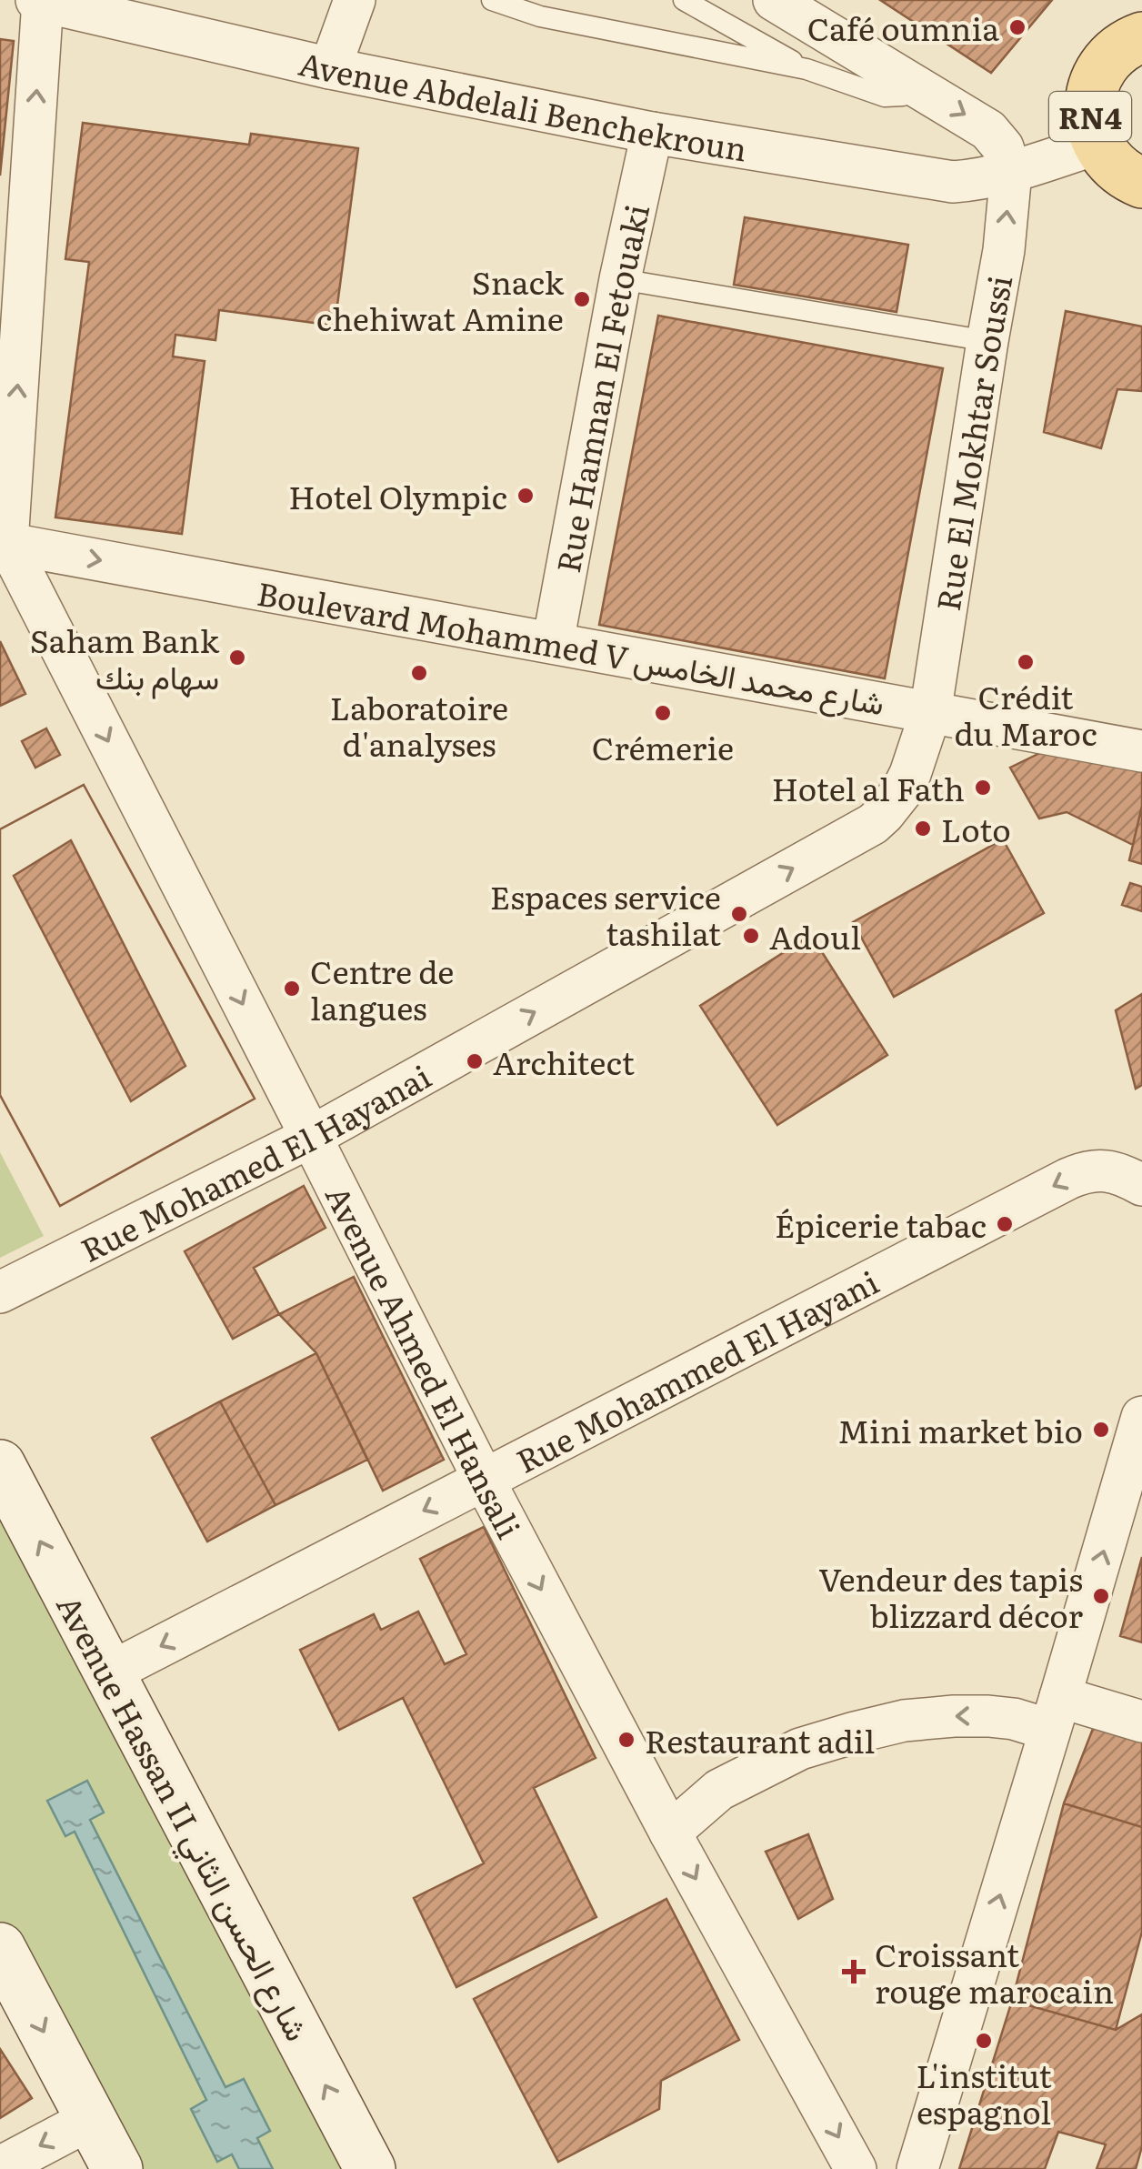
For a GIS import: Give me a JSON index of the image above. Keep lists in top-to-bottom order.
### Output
{
  "streets": {
    "main road": ["RN4", "Avenue Hassan II شارع الحسن الثاني"],
    "street": [
      "Avenue Abdelali Benchekroun",
      "Rue Hamnan El Fetouaki",
      "Rue El Mokhtar Soussi",
      "Boulevard Mohammed V شارع محمد الخامس",
      "Rue Mohamed El Hayanai",
      "Avenue Ahmed El Hansali",
      "Rue Mohammed El Hayani"
    ]
  },
  "crossings": [
    ["Avenue Abdelali Benchekroun", "RN4"],
    ["Avenue Abdelali Benchekroun", "Rue Hamnan El Fetouaki"],
    ["Avenue Abdelali Benchekroun", "Rue El Mokhtar Soussi"],
    ["Rue Hamnan El Fetouaki", "Boulevard Mohammed V شارع محمد الخامس"],
    ["Rue El Mokhtar Soussi", "Boulevard Mohammed V شارع محمد الخامس"],
    ["Rue El Mokhtar Soussi", "Rue Mohamed El Hayanai"],
    ["Boulevard Mohammed V شارع محمد الخامس", "Rue Mohamed El Hayanai"],
    ["Boulevard Mohammed V شارع محمد الخامس", "Avenue Ahmed El Hansali"],
    ["Rue Mohamed El Hayanai", "Avenue Ahmed El Hansali"],
    ["Avenue Ahmed El Hansali", "Rue Mohammed El Hayani"],
    ["Rue Mohammed El Hayani", "Avenue Hassan II شارع الحسن الثاني"]
  ],
  "one_way": [
    "Boulevard Mohammed V شارع محمد الخامس",
    "Rue Mohamed El Hayanai",
    "Avenue Ahmed El Hansali",
    "Rue Mohammed El Hayani"
  ],
  "places": {
    "other": [
      "Café oumnia",
      "Snack chehiwat Amine",
      "Hotel Olympic",
      "Saham Bank سهام بنك",
      "Crédit du Maroc",
      "Laboratoire d'analyses",
      "Crémerie",
      "Hotel al Fath",
      "Loto",
      "Espaces service tashilat",
      "Adoul",
      "Centre de langues",
      "Architect",
      "Épicerie tabac",
      "Mini market bio",
      "Vendeur des tapis blizzard décor",
      "Restaurant adil",
      "L'institut espagnol"
    ],
    "health": ["Croissant rouge marocain"]
  }
}
